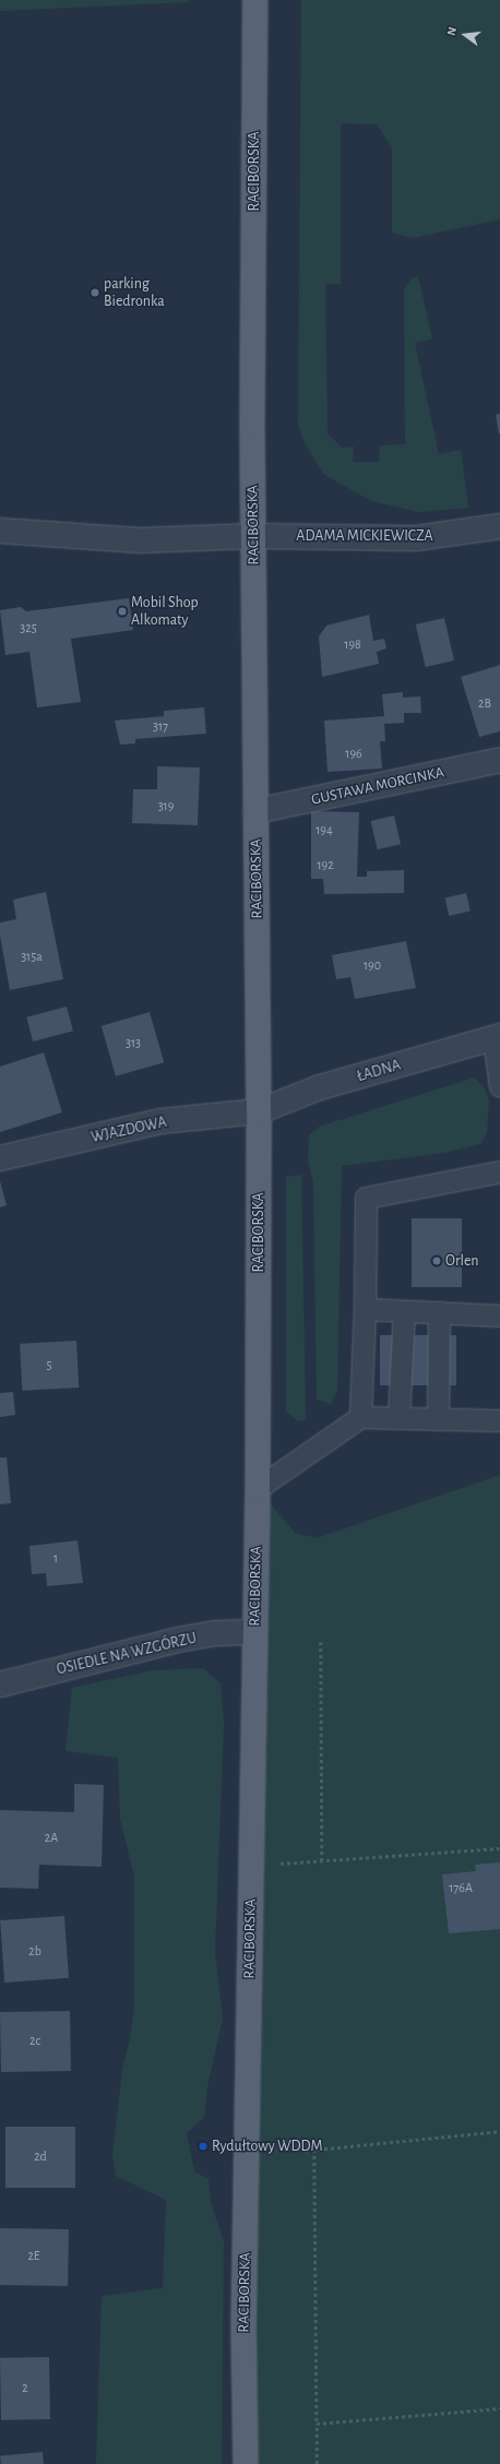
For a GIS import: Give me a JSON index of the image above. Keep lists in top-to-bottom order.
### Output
{
  "streets": {
    "main road": ["RACIBORSKA"],
    "street": [
      "ADAMA MICKIEWICZA",
      "GUSTAWA MORCINKA",
      "ŁADNA",
      "WJAZDOWA",
      "OSIEDLE NA WZGÓRZU"
    ]
  },
  "crossings": [
    ["RACIBORSKA", "ADAMA MICKIEWICZA"],
    ["RACIBORSKA", "GUSTAWA MORCINKA"],
    ["RACIBORSKA", "ŁADNA"],
    ["RACIBORSKA", "WJAZDOWA"],
    ["RACIBORSKA", "OSIEDLE NA WZGÓRZU"],
    ["ŁADNA", "WJAZDOWA"]
  ],
  "places": [
    "parking Biedronka",
    "Mobil Shop Alkomaty",
    "Orlen",
    "Rydułtowy WDDM"
  ],
  "house_numbers": [
    "325",
    "198",
    "2B",
    "317",
    "196",
    "319",
    "194",
    "192",
    "315a",
    "190",
    "313",
    "5",
    "1",
    "2A",
    "176A",
    "2b",
    "2c",
    "2d",
    "2E",
    "2"
  ],
  "north": "left"
}
